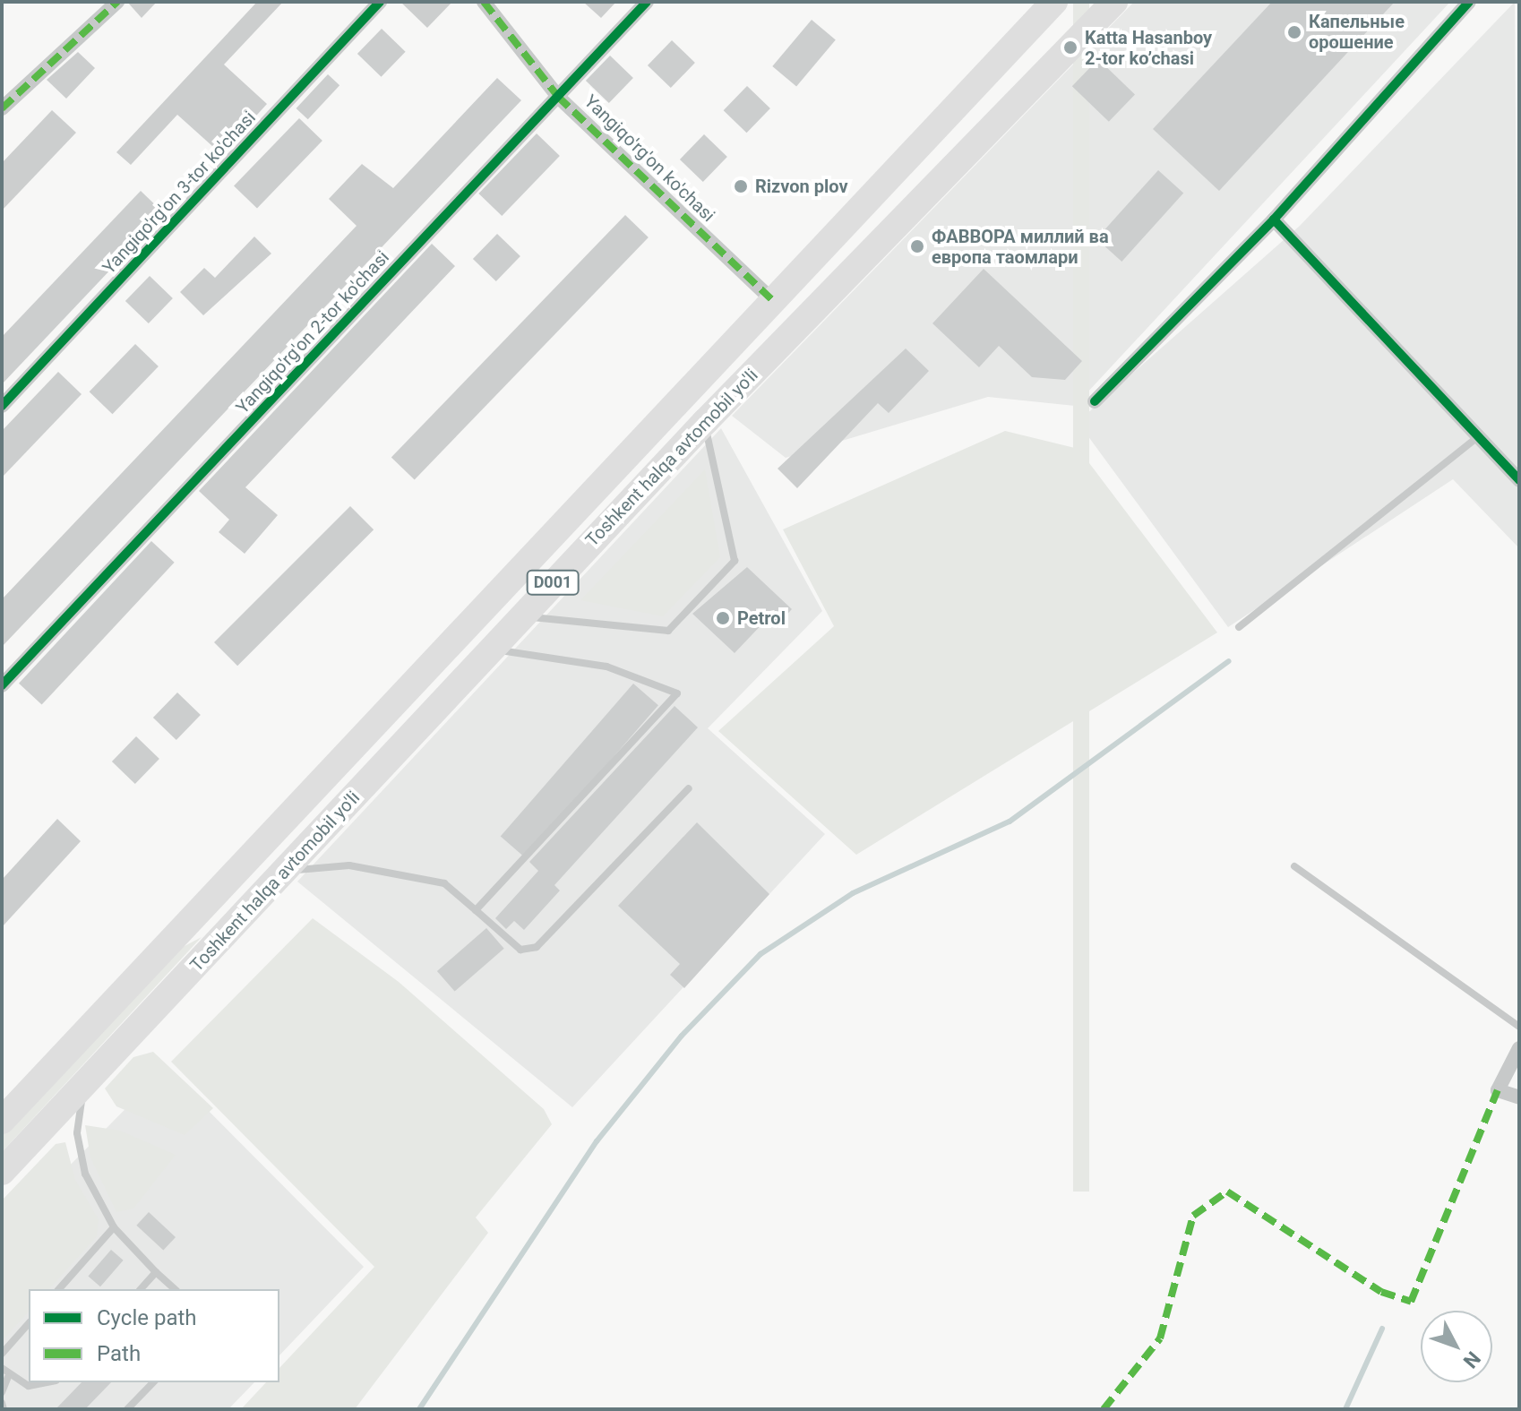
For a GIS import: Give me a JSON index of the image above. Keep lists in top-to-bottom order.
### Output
{
  "streets": {
    "highway": ["Toshkent halqa avtomobil yo'li", "D001"],
    "street": ["Yangiqo'rg'on ko'chasi", "Yangiqo'rg'on 3-tor ko'chasi", "Yangiqo'rg'on 2-tor ko'chasi"]
  },
  "crossings": [
    ["Yangiqo'rg'on ko'chasi", "Yangiqo'rg'on 2-tor ko'chasi"],
    ["Yangiqo'rg'on ko'chasi", "Toshkent halqa avtomobil yo'li"]
  ],
  "places": [
    "Капельные орошение",
    "Katta Hasanboy 2-tor ko’chasi",
    "Rizvon plov",
    "ФАВВОРА миллий ва европа таомлари",
    "Petrol"
  ],
  "legend": ["Cycle path", "Path"],
  "north": "bottom right"
}
